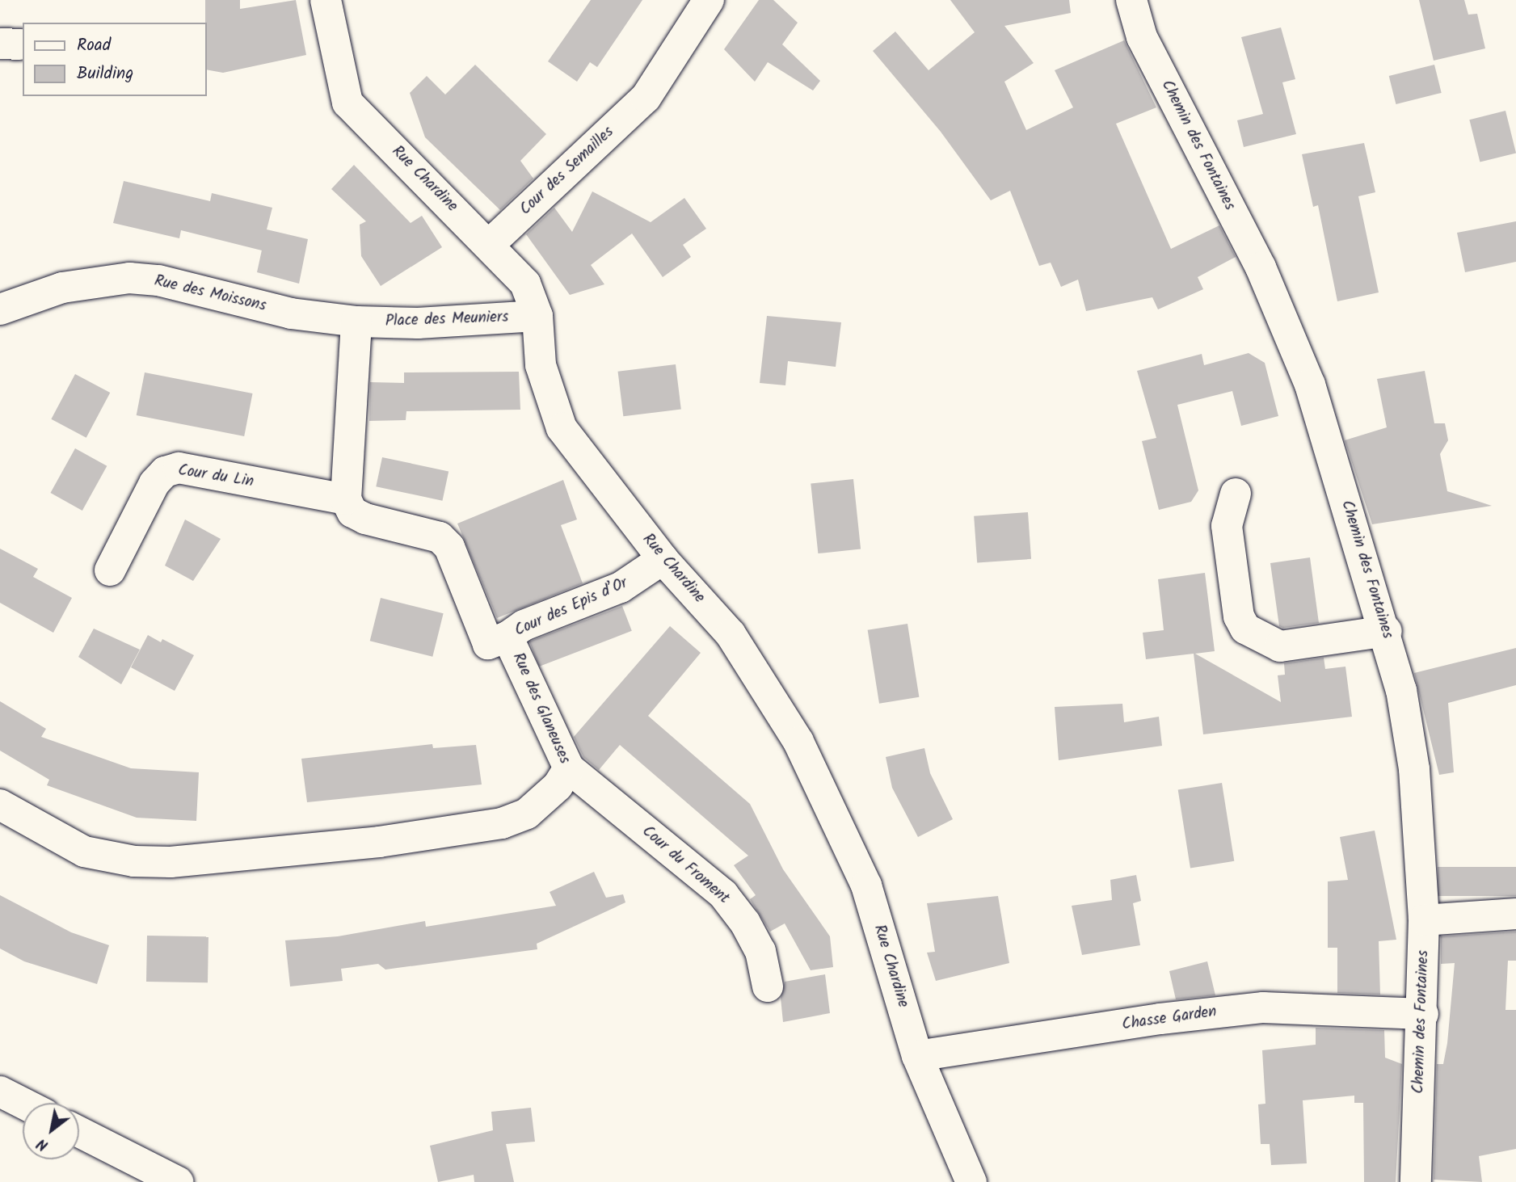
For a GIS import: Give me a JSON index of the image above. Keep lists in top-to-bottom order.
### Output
{
  "streets": {
    "street": [
      "Chemin des Fontaines",
      "Cour des Semailles",
      "Rue Chardine",
      "Rue des Moissons",
      "Place des Meuniers",
      "Cour du Lin",
      "Cour des Epis d’Or",
      "Rue des Glaneuses",
      "Cour du Froment",
      "Chasse Garden"
    ]
  },
  "crossings": [
    ["Chemin des Fontaines", "Chasse Garden"],
    ["Cour des Semailles", "Rue Chardine"],
    ["Rue Chardine", "Place des Meuniers"],
    ["Rue Chardine", "Cour des Epis d’Or"],
    ["Rue Chardine", "Chasse Garden"],
    ["Rue des Moissons", "Place des Meuniers"],
    ["Cour du Lin", "Rue des Glaneuses"],
    ["Cour des Epis d’Or", "Rue des Glaneuses"],
    ["Rue des Glaneuses", "Cour du Froment"]
  ],
  "legend": ["Road", "Building"],
  "north": "bottom left"
}
